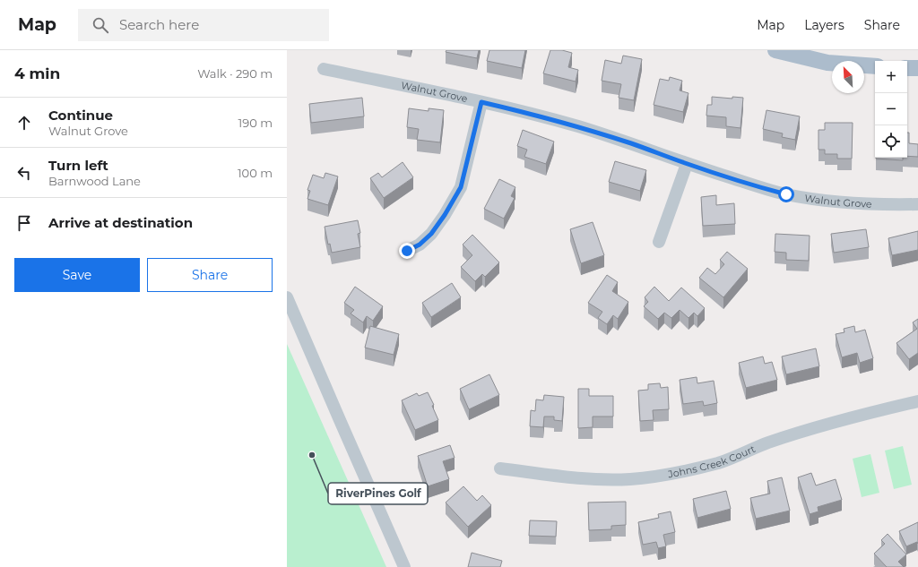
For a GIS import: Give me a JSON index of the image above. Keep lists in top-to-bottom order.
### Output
{
  "streets": {
    "street": ["Walnut Grove", "Johns Creek Court"]
  },
  "places": ["RiverPines Golf"],
  "north": "top left",
  "page": {
    "header": "Map",
    "search": "Search here",
    "nav": ["Map", "Layers", "Share"],
    "heading": ["4 min", "Walk · 290 m"],
    "map_buttons": ["+", "−"],
    "list": [
      ["Continue", "Walnut Grove", "190 m"],
      ["Turn left", "Barnwood Lane", "100 m"],
      "Arrive at destination"
    ],
    "buttons": ["Save", "Share"]
  }
}
